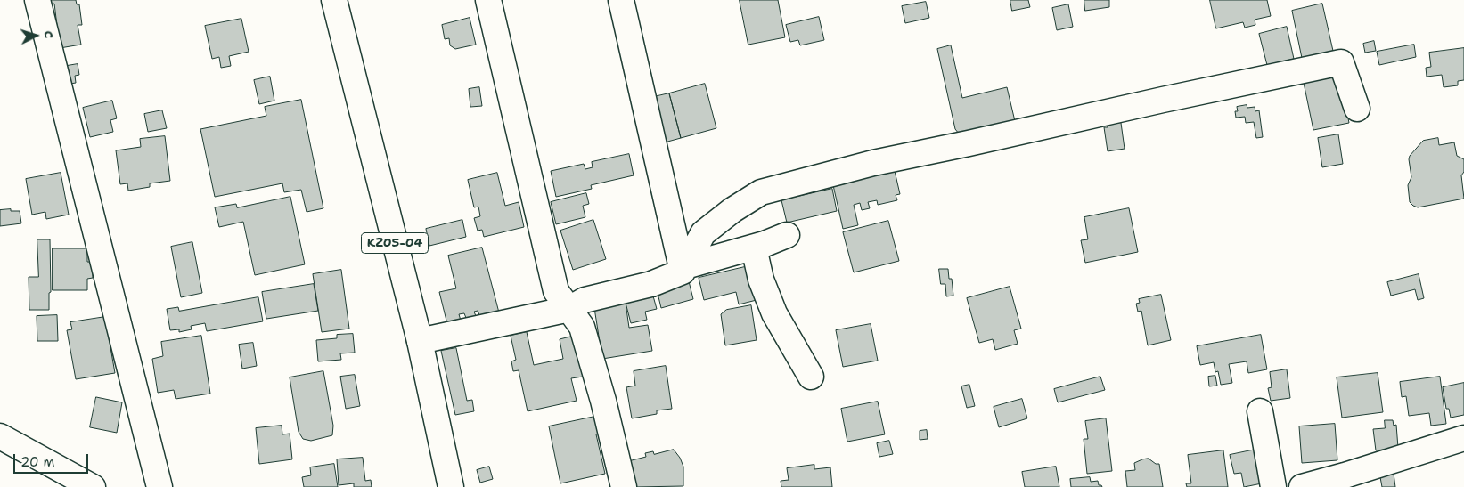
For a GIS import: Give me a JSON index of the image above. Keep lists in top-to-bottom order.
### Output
{
  "streets": {
    "street": ["KZ05-04"]
  },
  "scale_bar": "20 m",
  "north": "right"
}
